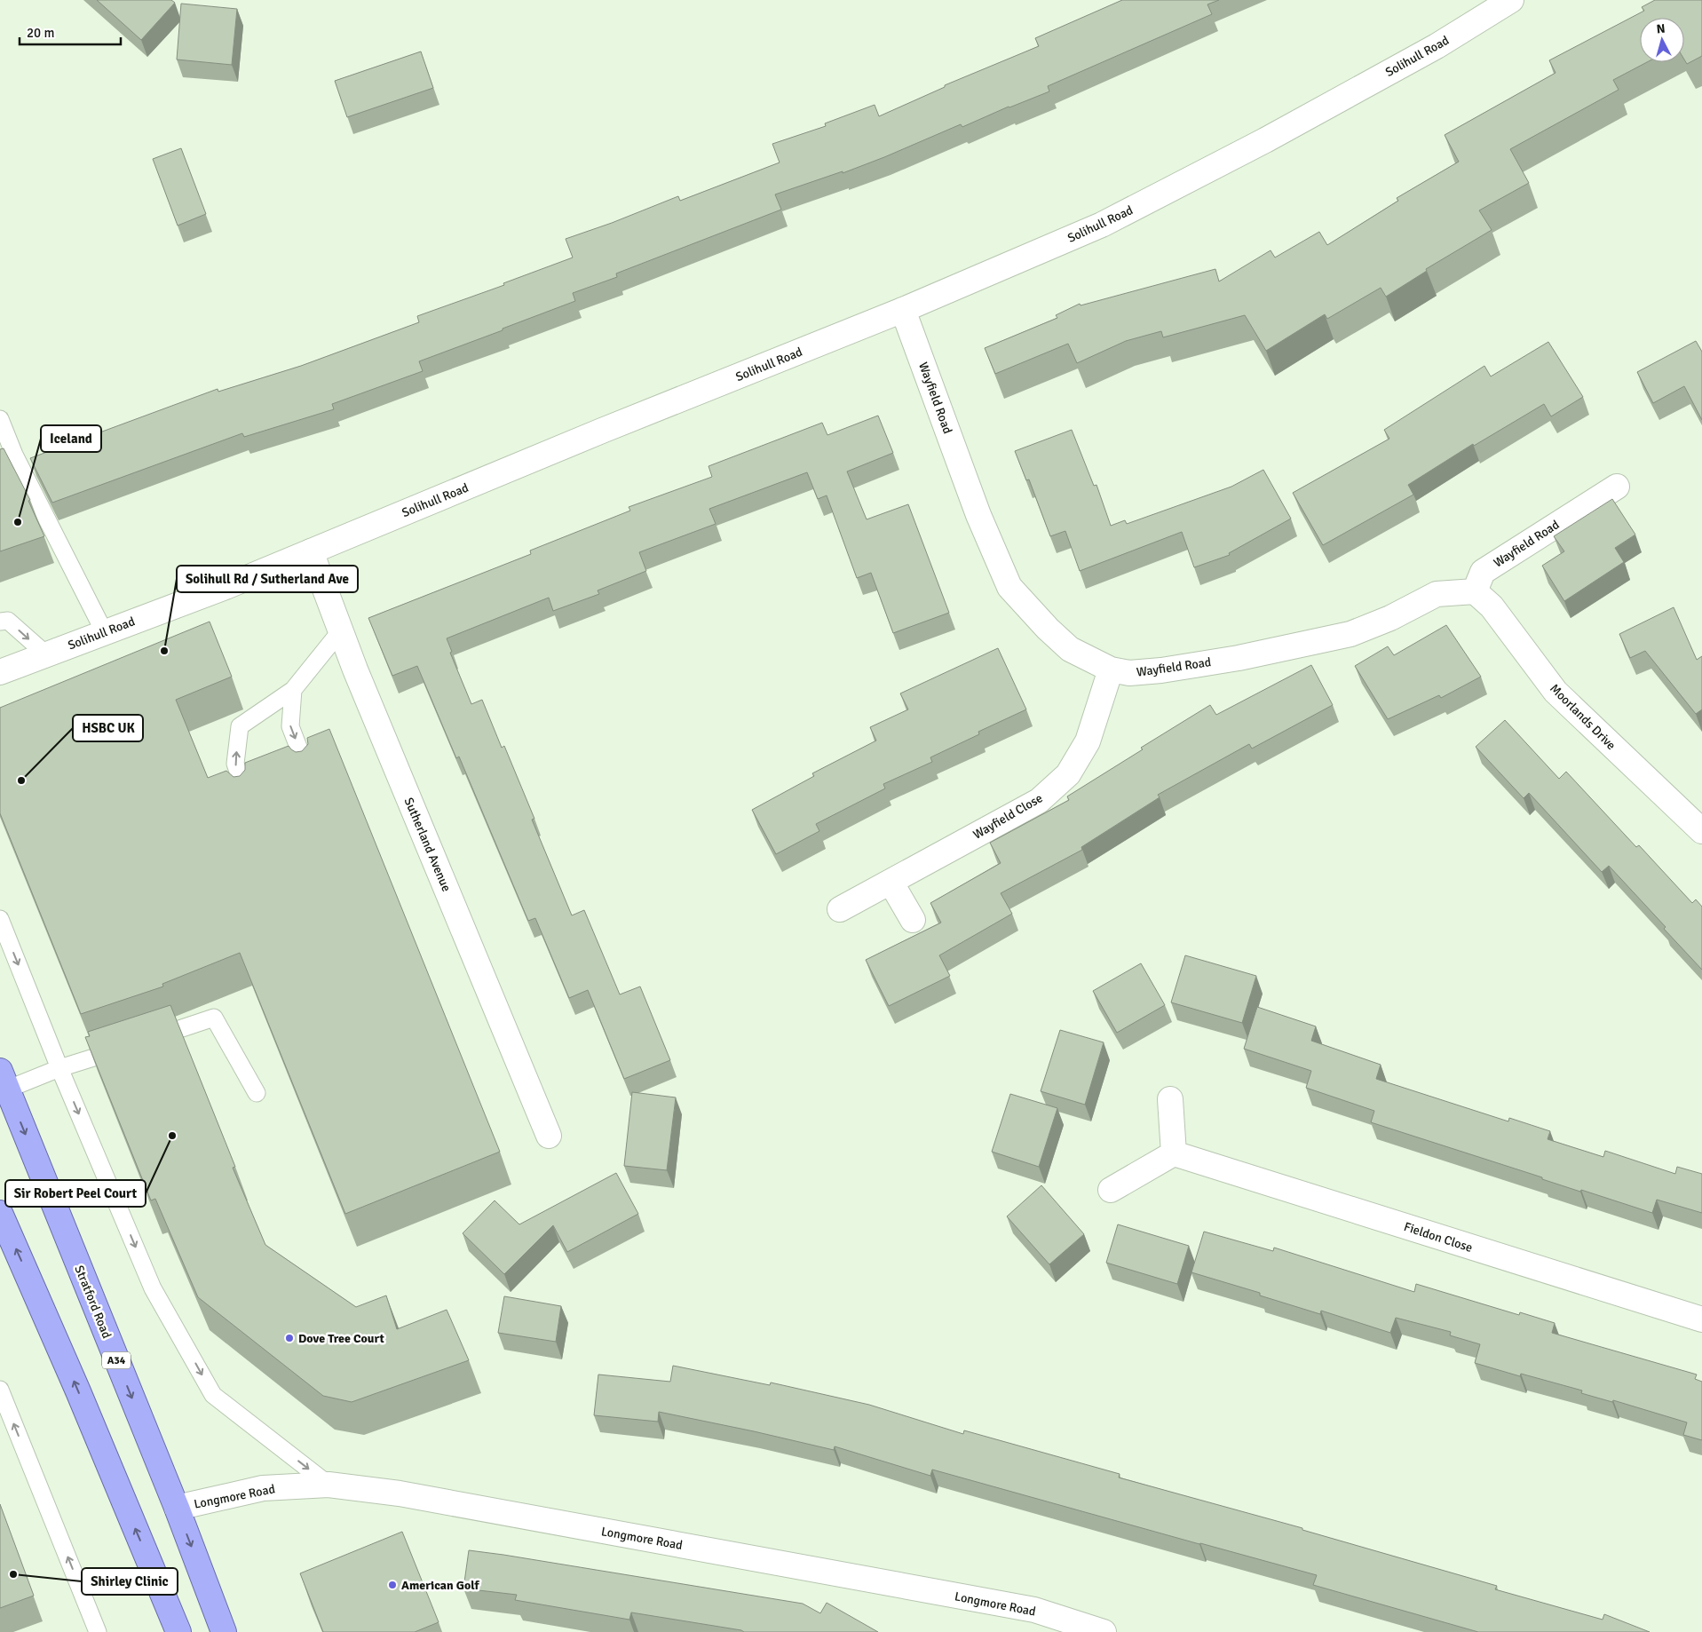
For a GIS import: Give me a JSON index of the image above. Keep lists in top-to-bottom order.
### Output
{
  "streets": {
    "highway": ["Stratford Road", "A34"],
    "street": [
      "Solihull Road",
      "Wayfield Road",
      "Moorlands Drive",
      "Wayfield Close",
      "Sutherland Avenue",
      "Fieldon Close",
      "Longmore Road"
    ]
  },
  "crossings": [
    ["Solihull Road", "Wayfield Road"],
    ["Solihull Road", "Sutherland Avenue"],
    ["Wayfield Road", "Moorlands Drive"],
    ["Wayfield Road", "Wayfield Close"],
    ["Stratford Road", "Longmore Road"]
  ],
  "places": [
    "Iceland",
    "Solihull Rd / Sutherland Ave",
    "HSBC UK",
    "Sir Robert Peel Court",
    "Dove Tree Court",
    "Shirley Clinic",
    "American Golf"
  ],
  "scale_bar": "20 m",
  "north": "top"
}
